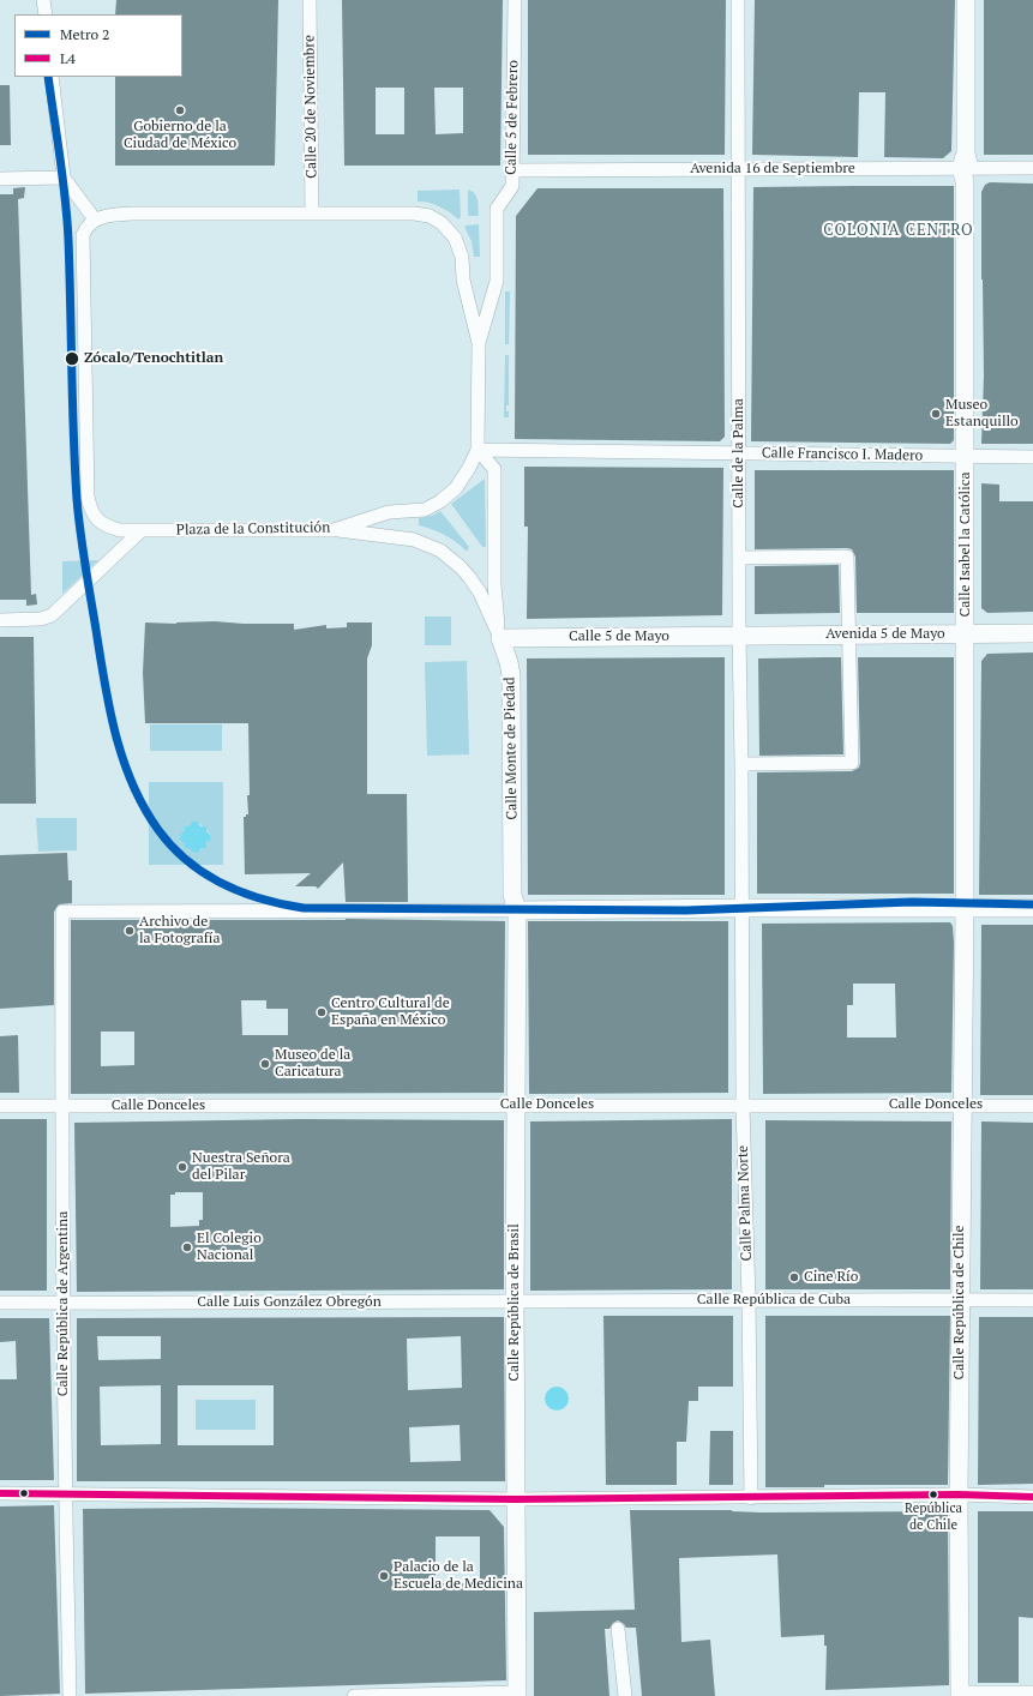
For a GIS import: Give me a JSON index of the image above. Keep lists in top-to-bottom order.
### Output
{
  "streets": {
    "street": [
      "Calle 20 de Noviembre",
      "Calle 5 de Febrero",
      "Avenida 16 de Septiembre",
      "Calle de la Palma",
      "Calle Francisco I. Madero",
      "Plaza de la Constitución",
      "Calle Isabel la Católica",
      "Avenida 5 de Mayo",
      "Calle 5 de Mayo",
      "Calle Monte de Piedad",
      "Calle Donceles",
      "Calle Palma Norte",
      "Calle República de Cuba",
      "Calle Luis González Obregón",
      "Calle República de Brasil",
      "Calle República de Chile",
      "Calle República de Argentina"
    ]
  },
  "crossings": [
    ["Calle 20 de Noviembre", "Plaza de la Constitución"],
    ["Calle 5 de Febrero", "Avenida 16 de Septiembre"],
    ["Calle 5 de Febrero", "Plaza de la Constitución"],
    ["Avenida 16 de Septiembre", "Calle de la Palma"],
    ["Avenida 16 de Septiembre", "Calle Isabel la Católica"],
    ["Calle de la Palma", "Calle Francisco I. Madero"],
    ["Calle de la Palma", "Avenida 5 de Mayo"],
    ["Calle de la Palma", "Calle 5 de Mayo"],
    ["Calle de la Palma", "Calle Palma Norte"],
    ["Calle Francisco I. Madero", "Plaza de la Constitución"],
    ["Calle Francisco I. Madero", "Calle Isabel la Católica"],
    ["Calle Francisco I. Madero", "Calle Monte de Piedad"],
    ["Plaza de la Constitución", "Calle Monte de Piedad"],
    ["Calle Isabel la Católica", "Avenida 5 de Mayo"],
    ["Calle Isabel la Católica", "Calle República de Chile"],
    ["Avenida 5 de Mayo", "Calle 5 de Mayo"],
    ["Calle 5 de Mayo", "Calle Monte de Piedad"],
    ["Calle Monte de Piedad", "Calle República de Brasil"],
    ["Calle Monte de Piedad", "Calle República de Argentina"],
    ["Calle Donceles", "Calle Palma Norte"],
    ["Calle Donceles", "Calle República de Brasil"],
    ["Calle Donceles", "Calle República de Chile"],
    ["Calle Donceles", "Calle República de Argentina"],
    ["Calle Palma Norte", "Calle República de Cuba"],
    ["Calle República de Cuba", "Calle Luis González Obregón"],
    ["Calle República de Cuba", "Calle República de Brasil"],
    ["Calle República de Cuba", "Calle República de Chile"],
    ["Calle Luis González Obregón", "Calle República de Brasil"],
    ["Calle Luis González Obregón", "Calle República de Argentina"],
    ["Calle República de Brasil", "Calle República de Argentina"]
  ],
  "districts": ["COLONIA CENTRO"],
  "places": [
    "Gobierno de la Ciudad de México",
    "Zócalo/Tenochtitlan",
    "Museo Estanquillo",
    "Archivo de la Fotografía",
    "Centro Cultural de España en México",
    "Museo de la Caricatura",
    "Nuestra Señora del Pilar",
    "El Colegio Nacional",
    "Cine Río",
    "República de Chile",
    "Palacio de la Escuela de Medicina"
  ],
  "lines": ["metro line 2", "transit line L4"],
  "legend": ["Metro 2", "L4"]
}
